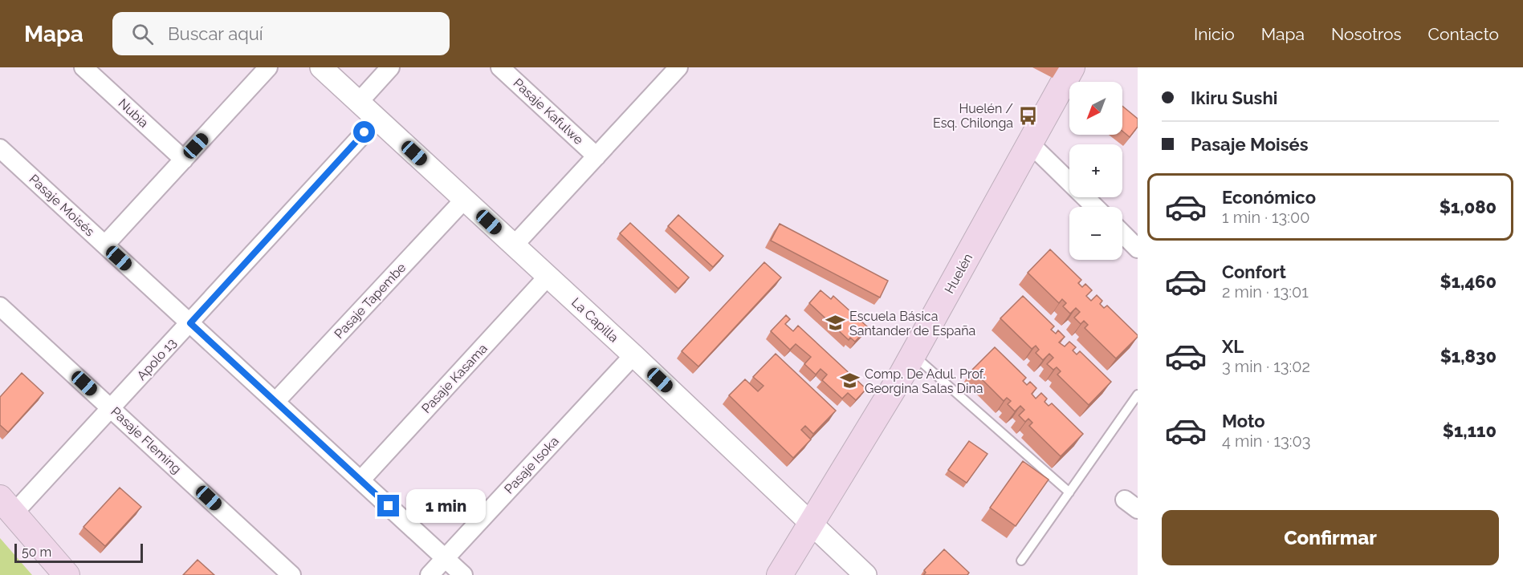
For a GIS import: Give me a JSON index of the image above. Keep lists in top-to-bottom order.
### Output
{
  "streets": {
    "main road": ["Huelén"],
    "street": [
      "Pasaje Kafulwe",
      "Nubia",
      "Pasaje Moisés",
      "Pasaje Tapembe",
      "La Capilla",
      "Apolo 13",
      "Pasaje Kasama",
      "Pasaje Fleming",
      "Pasaje Isoka"
    ]
  },
  "crossings": [
    ["Pasaje Moisés", "Pasaje Tapembe"],
    ["Pasaje Moisés", "Apolo 13"],
    ["Pasaje Moisés", "Pasaje Kasama"],
    ["Pasaje Moisés", "Pasaje Isoka"],
    ["Huelén", "La Capilla"],
    ["Pasaje Tapembe", "La Capilla"],
    ["La Capilla", "Apolo 13"],
    ["La Capilla", "Pasaje Kasama"],
    ["La Capilla", "Pasaje Isoka"],
    ["Apolo 13", "Pasaje Fleming"]
  ],
  "places": {
    "bus stop": ["Huelén / Esq. Chilonga"],
    "school or university": ["Escuela Básica Santander de España", "Comp. De Adul. Prof. Georgina Salas Dina"]
  },
  "scale_bar": "50 m",
  "north": "bottom left",
  "page": {
    "header": "Mapa",
    "search": "Buscar aquí",
    "nav": [
      "Inicio",
      "Mapa",
      "Nosotros",
      "Contacto"
    ],
    "banner": ["Ikiru Sushi", "Pasaje Moisés"],
    "map_buttons": ["+", "−"],
    "list": [
      {
        "name": "Económico",
        "note": "1 min · 13:00",
        "value": "$1,080"
      },
      {
        "name": "Confort",
        "note": "2 min · 13:01",
        "value": "$1,460"
      },
      {
        "name": "XL",
        "note": "3 min · 13:02",
        "value": "$1,830"
      },
      {
        "name": "Moto",
        "note": "4 min · 13:03",
        "value": "$1,110"
      }
    ],
    "bubble": "1 min",
    "buttons": "Confirmar",
    "scale": "50 m"
  }
}
